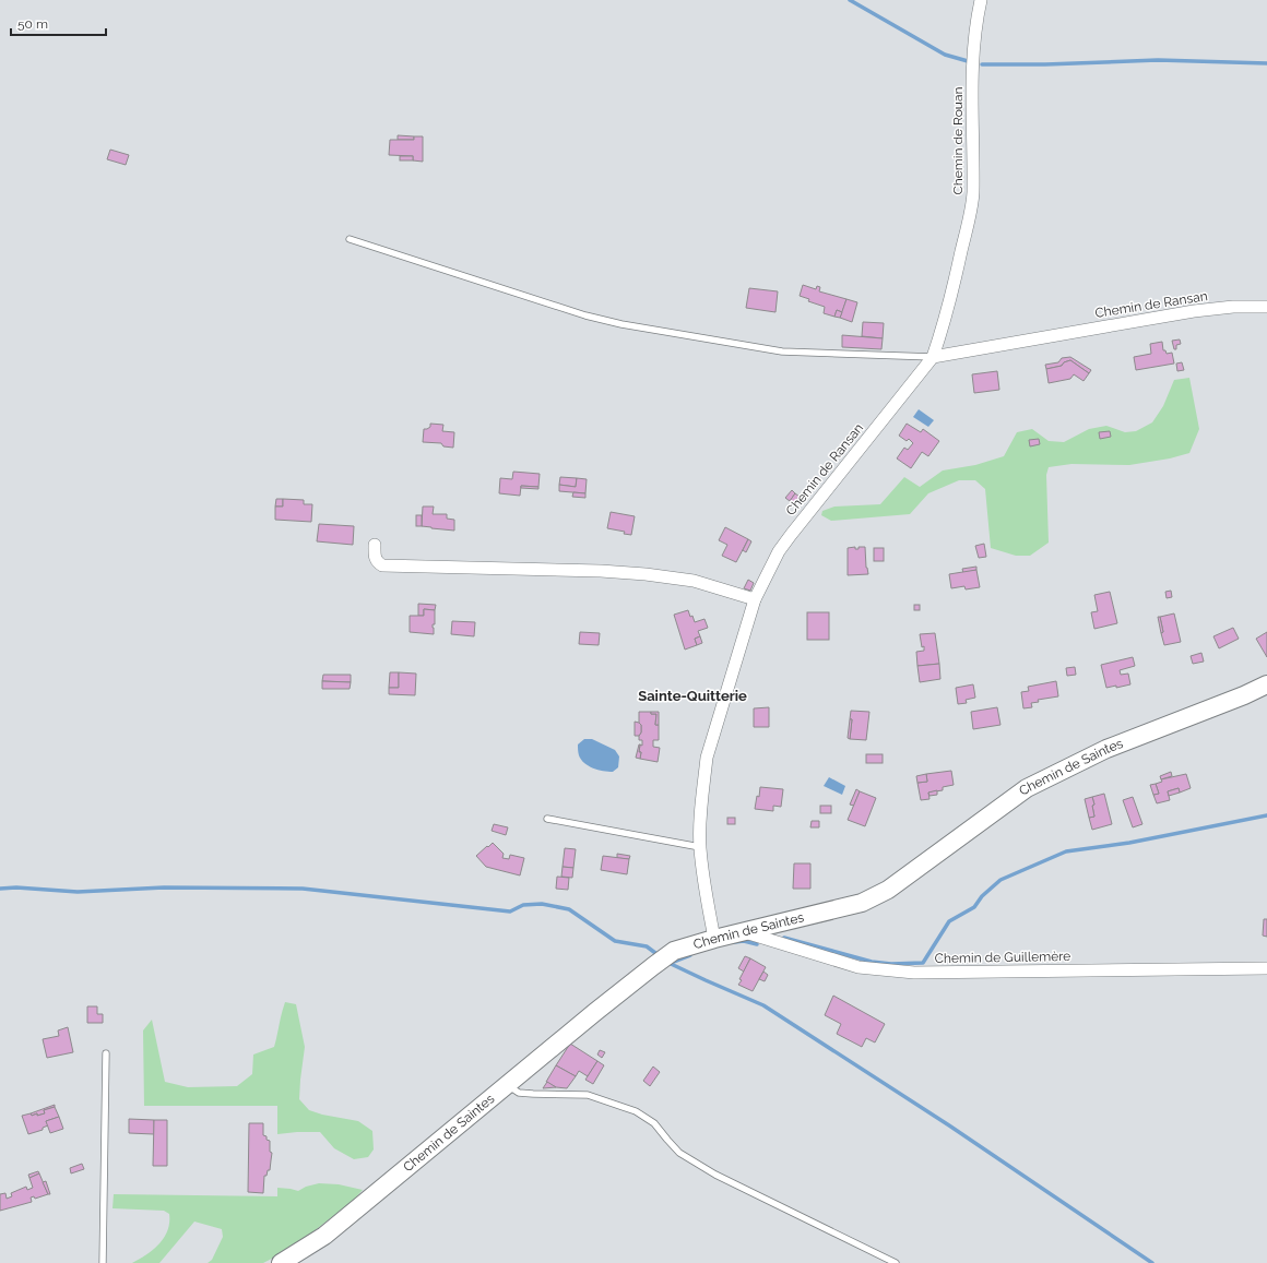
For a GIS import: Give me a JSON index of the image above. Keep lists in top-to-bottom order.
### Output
{
  "streets": {
    "street": [
      "Chemin de Rouan",
      "Chemin de Ransan",
      "Chemin de Saintes",
      "Chemin de Guillemère"
    ]
  },
  "crossings": [
    ["Chemin de Rouan", "Chemin de Ransan"],
    ["Chemin de Ransan", "Chemin de Saintes"],
    ["Chemin de Saintes", "Chemin de Guillemère"]
  ],
  "districts": ["Sainte-Quitterie"],
  "scale_bar": "50 m"
}
